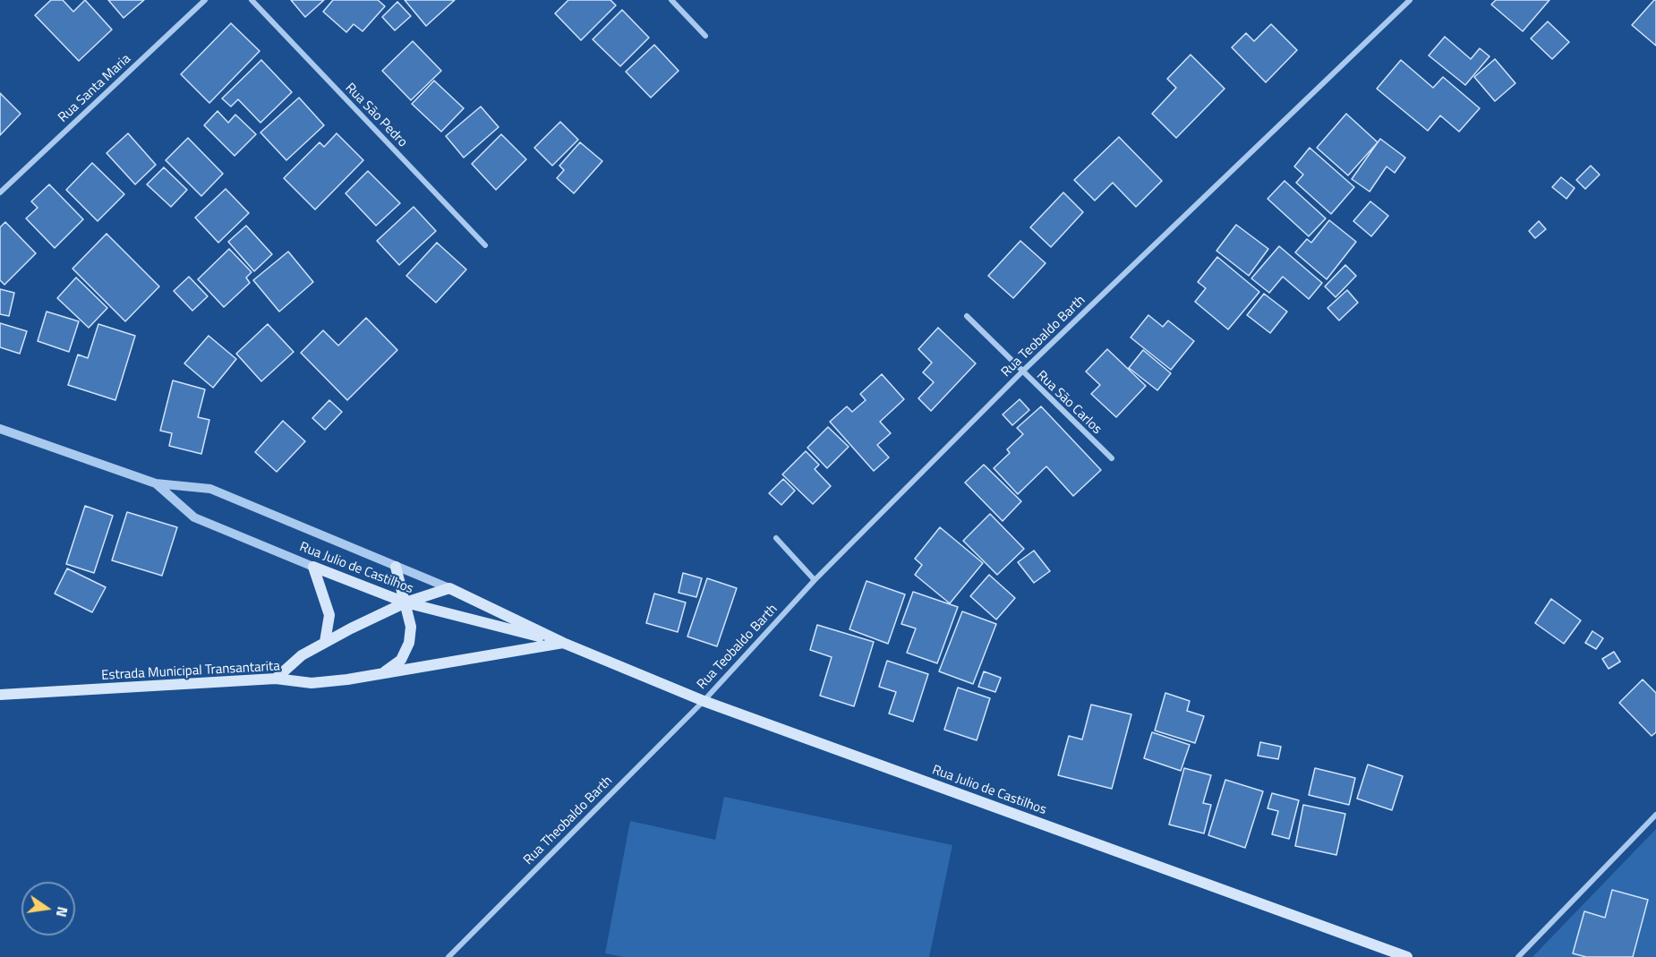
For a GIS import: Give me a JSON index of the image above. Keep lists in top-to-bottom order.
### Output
{
  "streets": {
    "main road": ["Rua Julio de Castilhos", "Estrada Municipal Transantarita"],
    "street": [
      "Rua Santa Maria",
      "Rua São Pedro",
      "Rua Teobaldo Barth",
      "Rua São Carlos",
      "Rua Theobaldo Barth"
    ]
  },
  "crossings": [
    ["Rua Teobaldo Barth", "Rua São Carlos"],
    ["Rua Teobaldo Barth", "Rua Julio de Castilhos"],
    ["Rua Teobaldo Barth", "Rua Theobaldo Barth"],
    ["Rua Julio de Castilhos", "Estrada Municipal Transantarita"],
    ["Rua Julio de Castilhos", "Rua Theobaldo Barth"]
  ],
  "north": "right"
}
